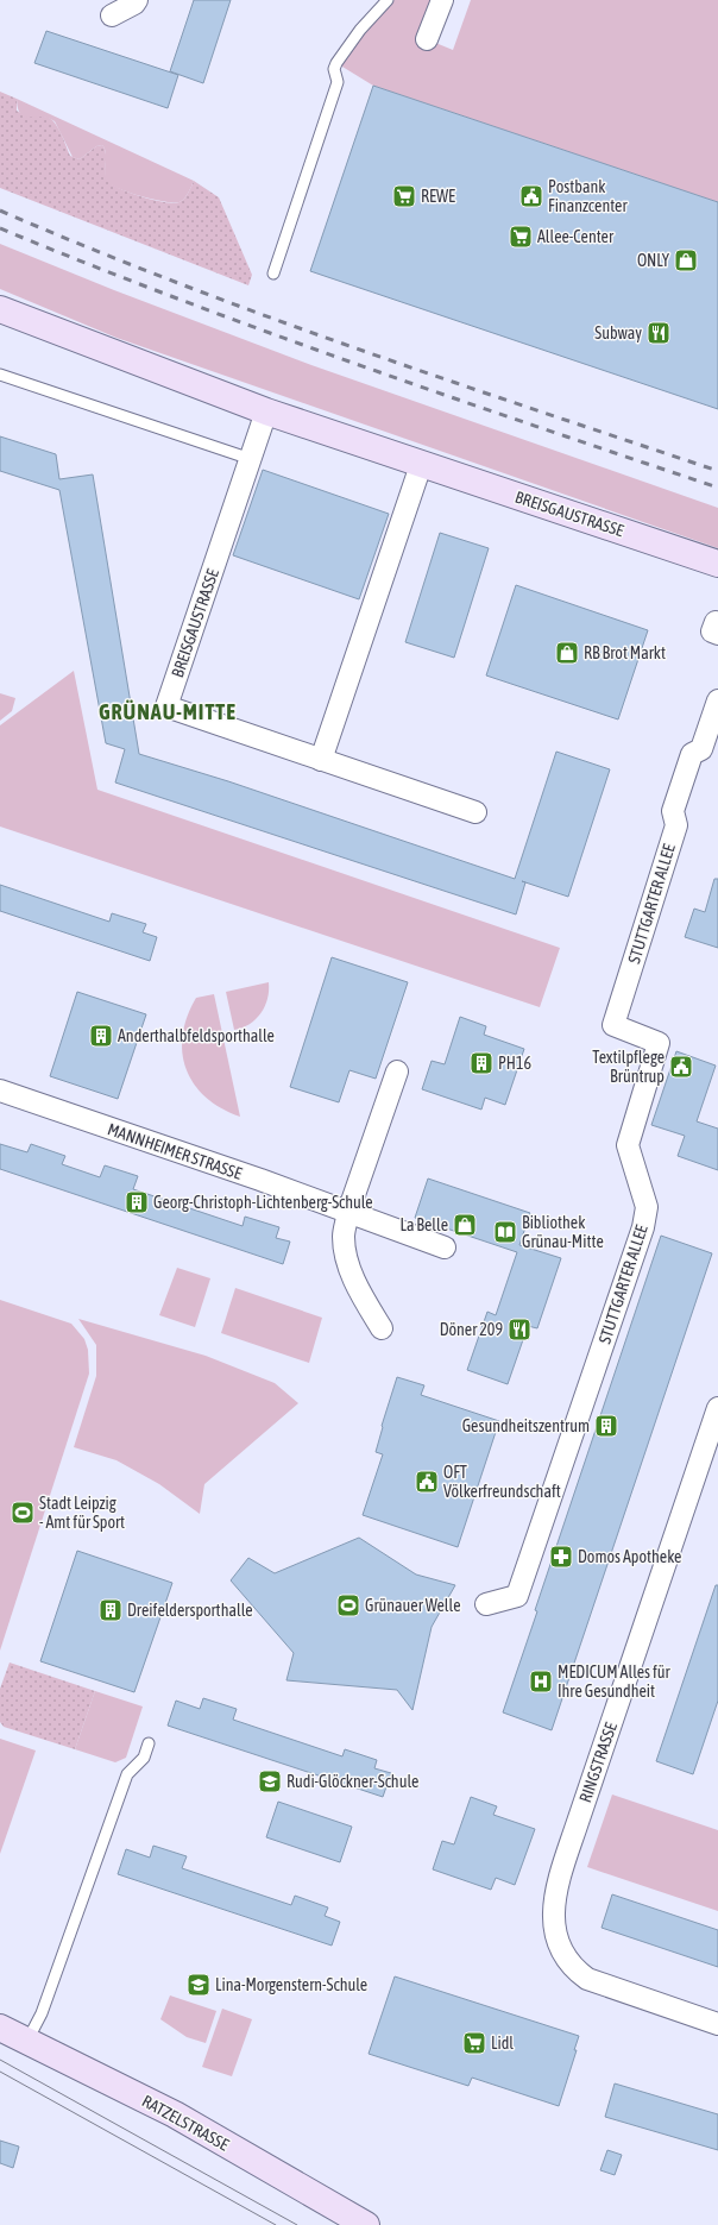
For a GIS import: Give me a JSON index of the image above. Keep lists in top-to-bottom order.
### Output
{
  "streets": {
    "street": [
      "BREISGAUSTRASSE",
      "STUTTGARTER ALLEE",
      "MANNHEIMER STRASSE",
      "RINGSTRASSE",
      "RATZELSTRASSE"
    ]
  },
  "districts": ["GRÜNAU-MITTE"],
  "places": {
    "supermarket": ["REWE", "Allee-Center", "Lidl"],
    "public building": ["Postbank Finanzcenter", "Textilpflege Brüntrup", "OFT Völkerfreundschaft"],
    "shop": ["ONLY", "RB Brot Markt", "La Belle"],
    "restaurant": ["Subway", "Döner 209"],
    "building": [
      "Anderthalbfeldsporthalle",
      "PH16",
      "Georg-Christoph-Lichtenberg-Schule",
      "Gesundheitszentrum",
      "Dreifeldersporthalle"
    ],
    "library": ["Bibliothek Grünau-Mitte"],
    "sports": ["Stadt Leipzig - Amt für Sport", "Grünauer Welle"],
    "pharmacy": ["Domos Apotheke"],
    "hospital": ["MEDICUM Alles für Ihre Gesundheit"],
    "school or university": ["Rudi-Glöckner-Schule", "Lina-Morgenstern-Schule"]
  }
}
